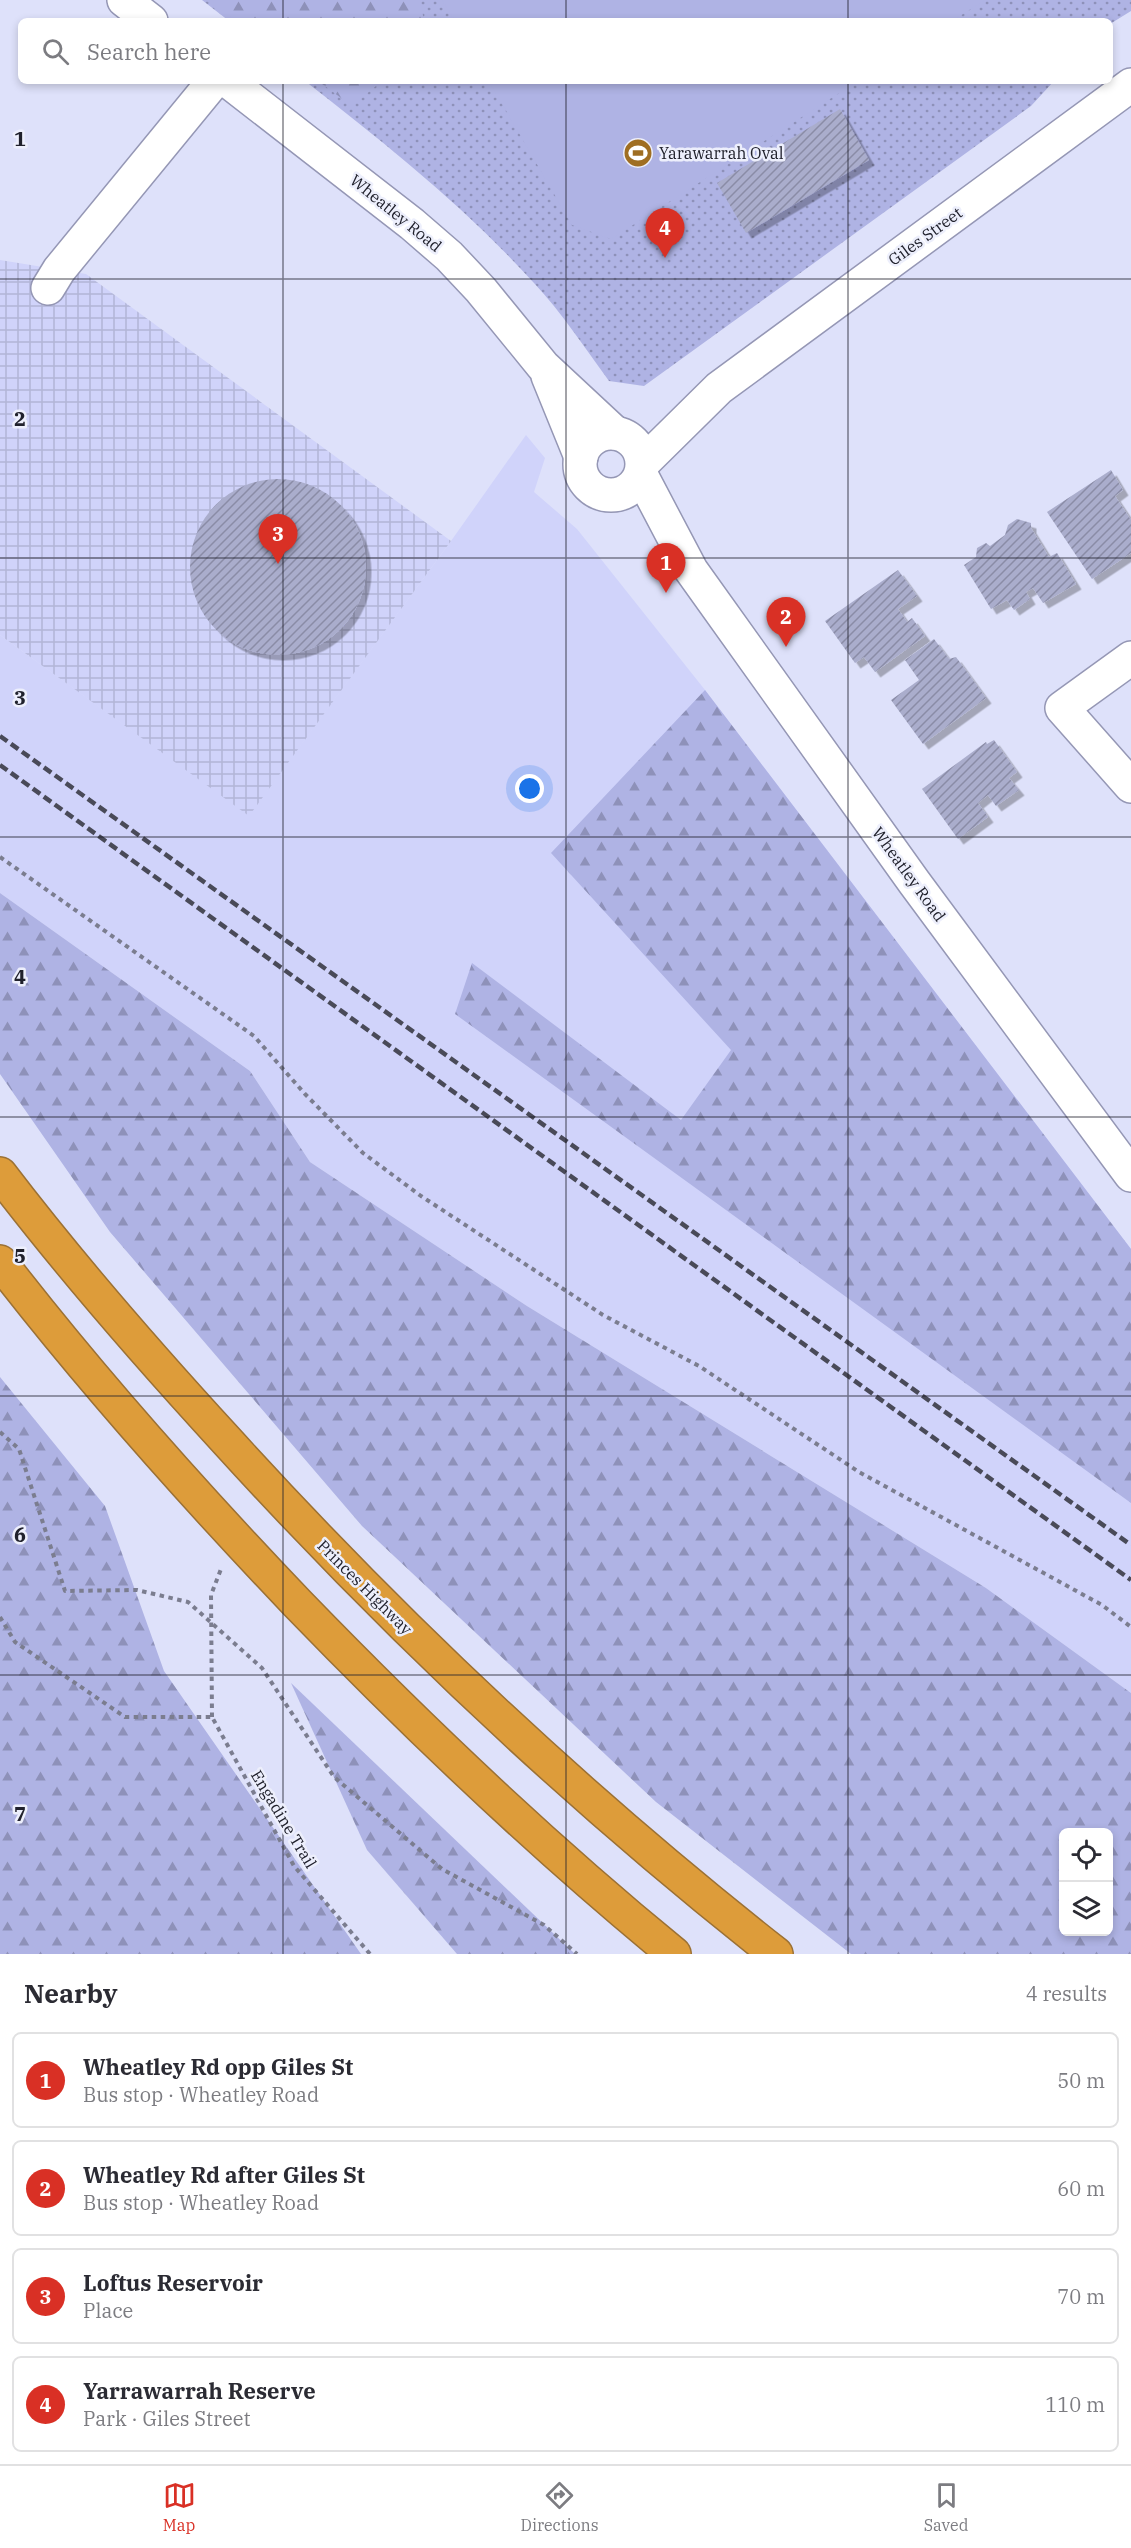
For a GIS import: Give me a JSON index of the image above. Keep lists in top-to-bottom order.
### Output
{
  "streets": {
    "highway": ["Princes Highway"],
    "street": ["Wheatley Road", "Giles Street"],
    "path": ["Engadine Trail"]
  },
  "crossings": [
    ["Wheatley Road", "Giles Street"]
  ],
  "places": {
    "sports": ["Yarawarrah Oval"]
  },
  "page": {
    "search": "Search here",
    "pins": [
      "4",
      "3",
      "1",
      "2"
    ],
    "heading": ["Nearby", "4 results"],
    "list": [
      {
        "mark": "1",
        "name": "Wheatley Rd opp Giles St",
        "note": "Bus stop · Wheatley Road",
        "value": "50 m"
      },
      {
        "mark": "2",
        "name": "Wheatley Rd after Giles St",
        "note": "Bus stop · Wheatley Road",
        "value": "60 m"
      },
      {
        "mark": "3",
        "name": "Loftus Reservoir",
        "note": "Place",
        "value": "70 m"
      },
      {
        "mark": "4",
        "name": "Yarrawarrah Reserve",
        "note": "Park · Giles Street",
        "value": "110 m"
      }
    ],
    "nav": ["Map", "Directions", "Saved"]
  },
  "grid": {
    "rows": [
      "1",
      "2",
      "3",
      "4",
      "5",
      "6",
      "7"
    ]
  }
}
